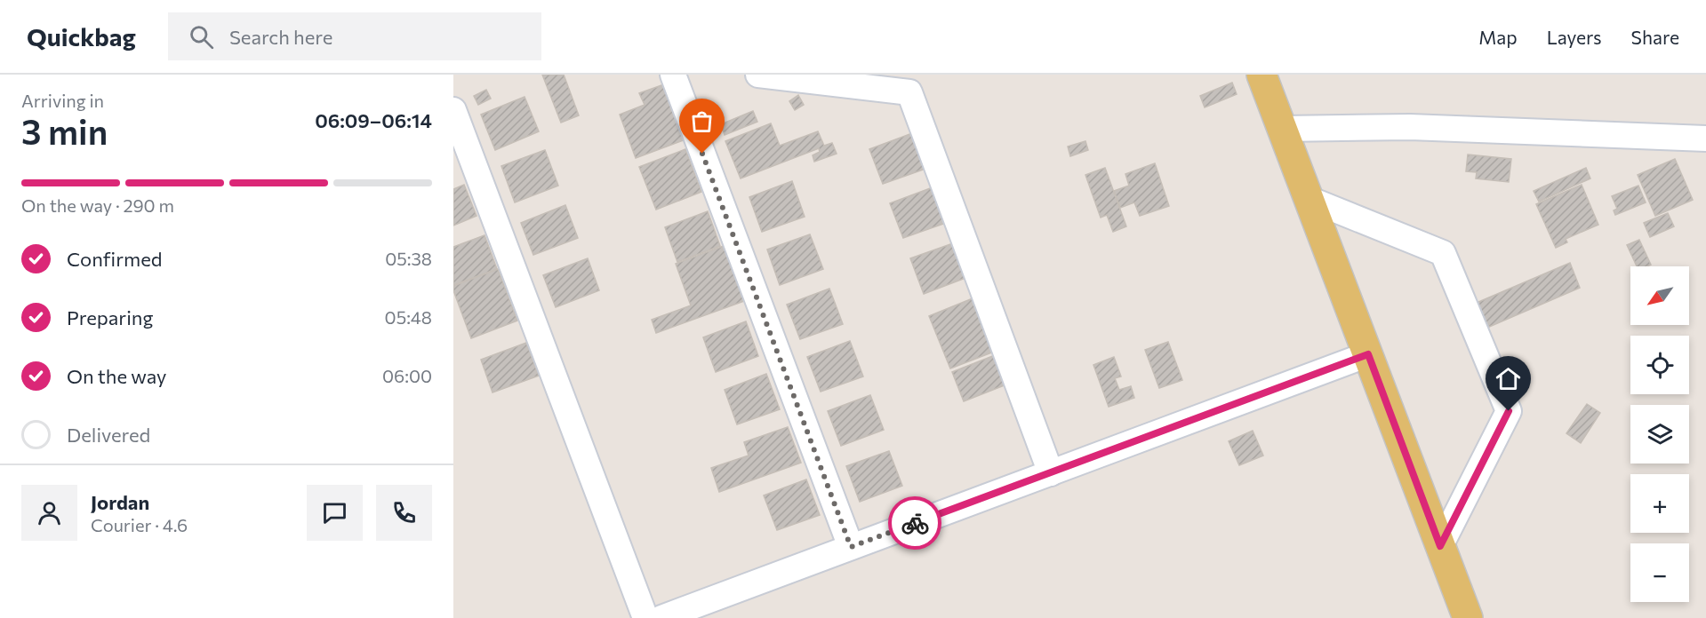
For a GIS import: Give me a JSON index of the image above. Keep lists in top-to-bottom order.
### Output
{
  "north": "bottom left",
  "page": {
    "header": "Quickbag",
    "search": "Search here",
    "nav": ["Map", "Layers", "Share"],
    "heading": ["3 min", "Arriving in", "06:09–06:14"],
    "panel": ["Jordan", "Courier · 4.6"],
    "bar": "On the way · 290 m",
    "list": [
      ["Confirmed", "05:38"],
      ["Preparing", "05:48"],
      ["On the way", "06:00"],
      "Delivered"
    ],
    "map_buttons": ["+", "−"]
  }
}
